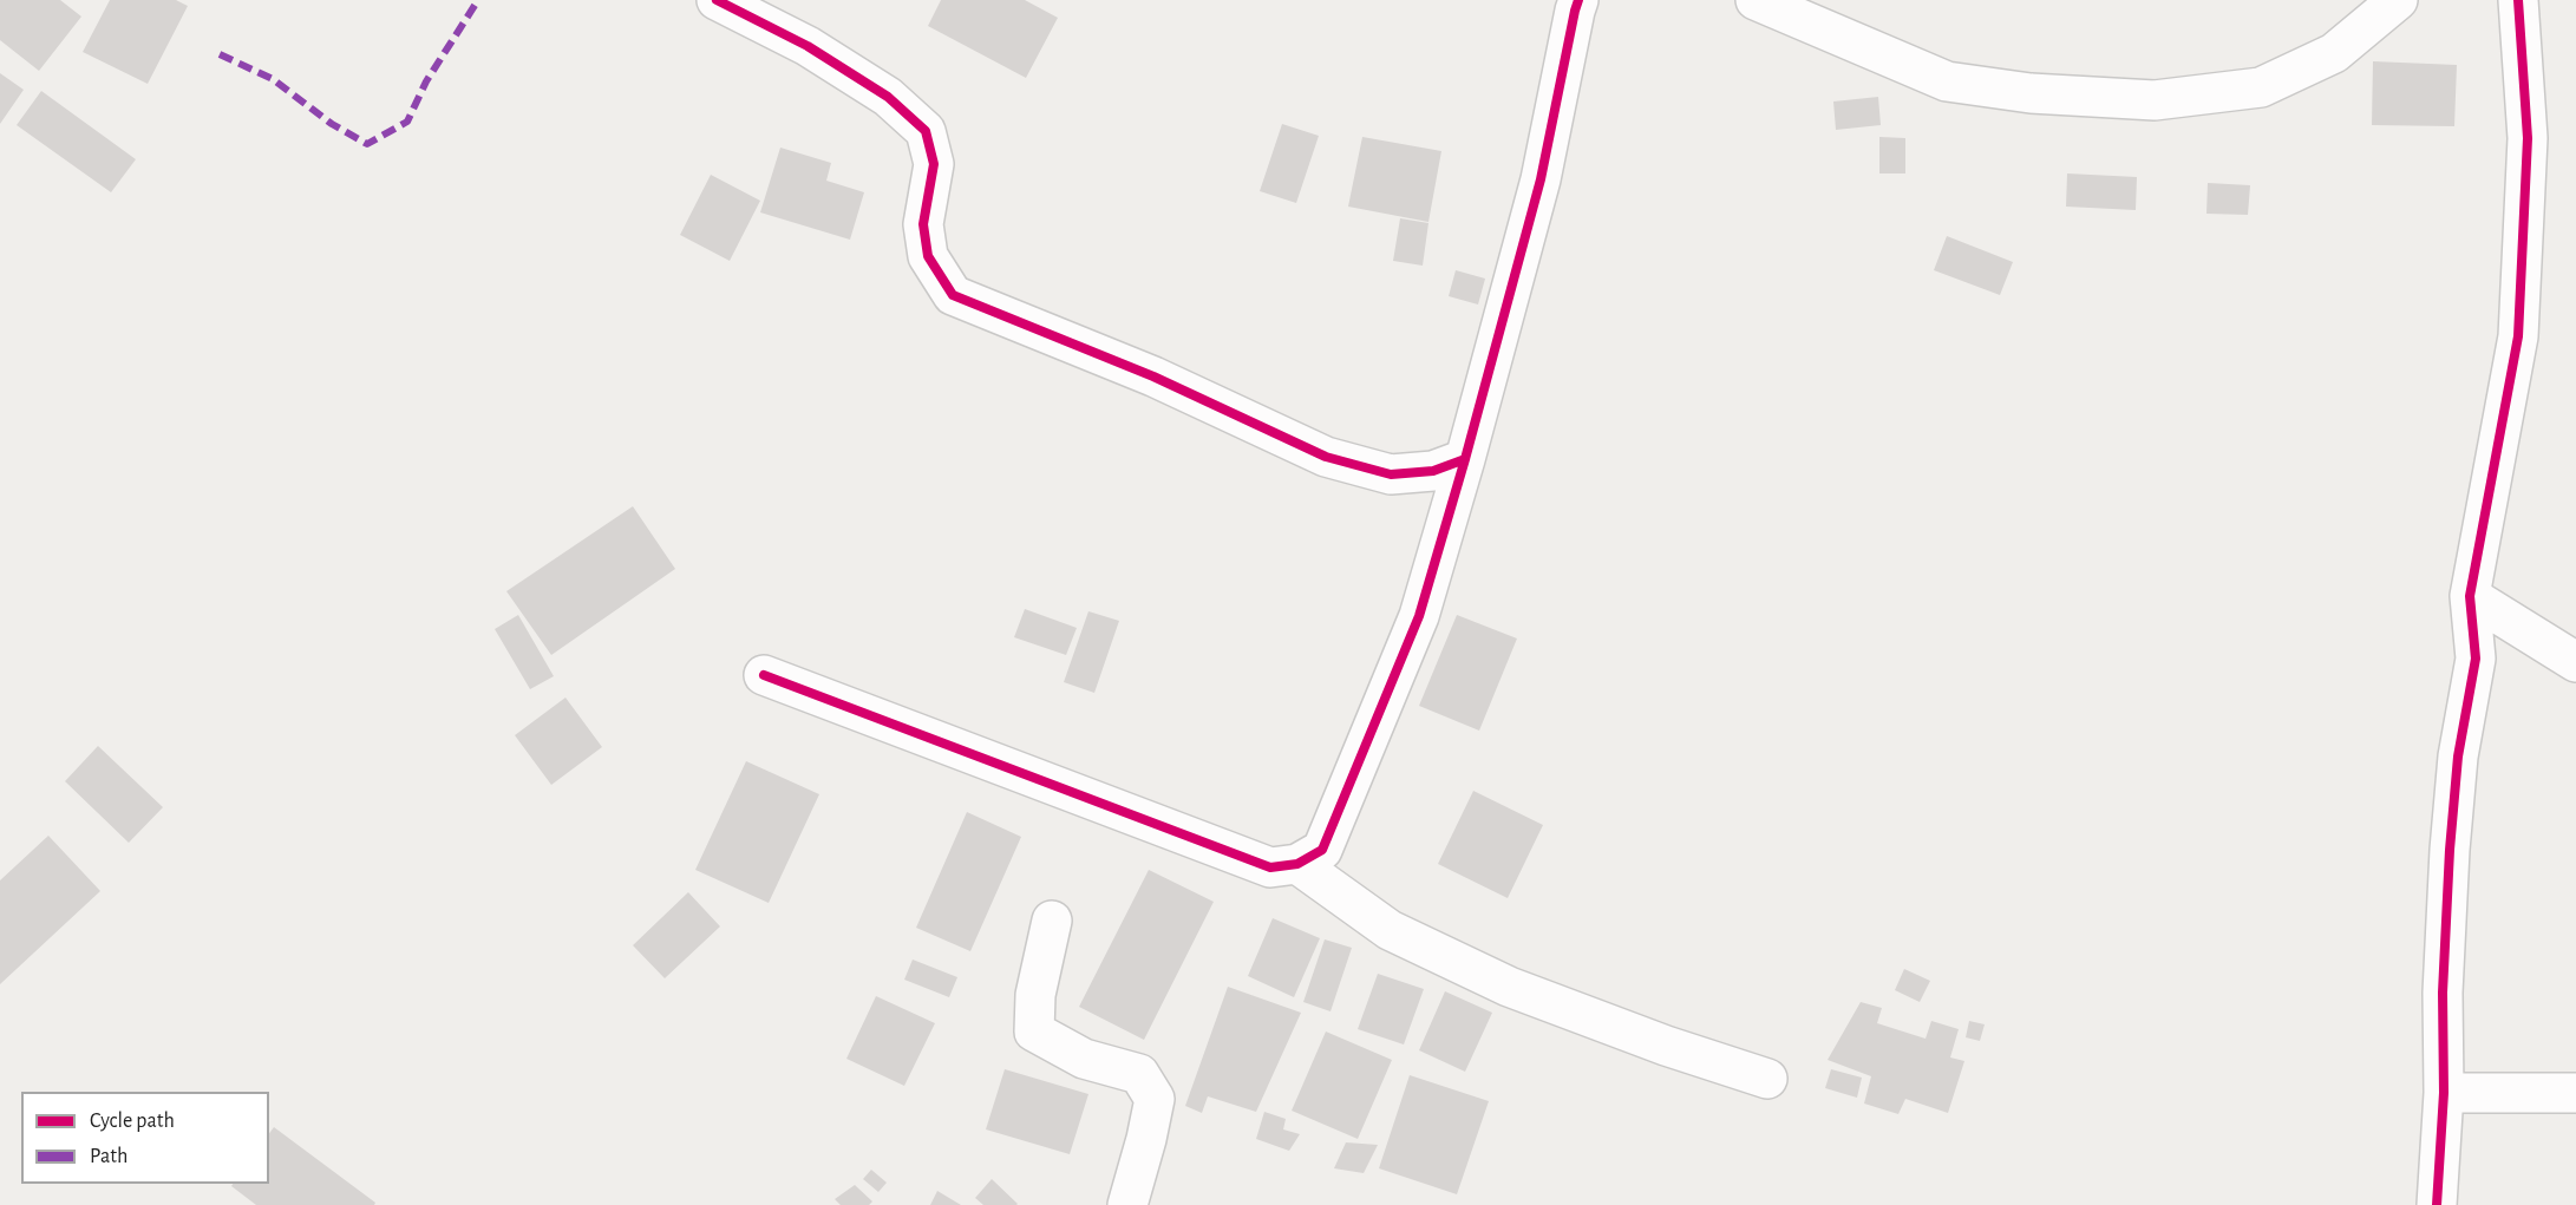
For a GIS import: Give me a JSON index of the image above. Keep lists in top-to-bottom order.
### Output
{
  "legend": ["Cycle path", "Path"]
}
